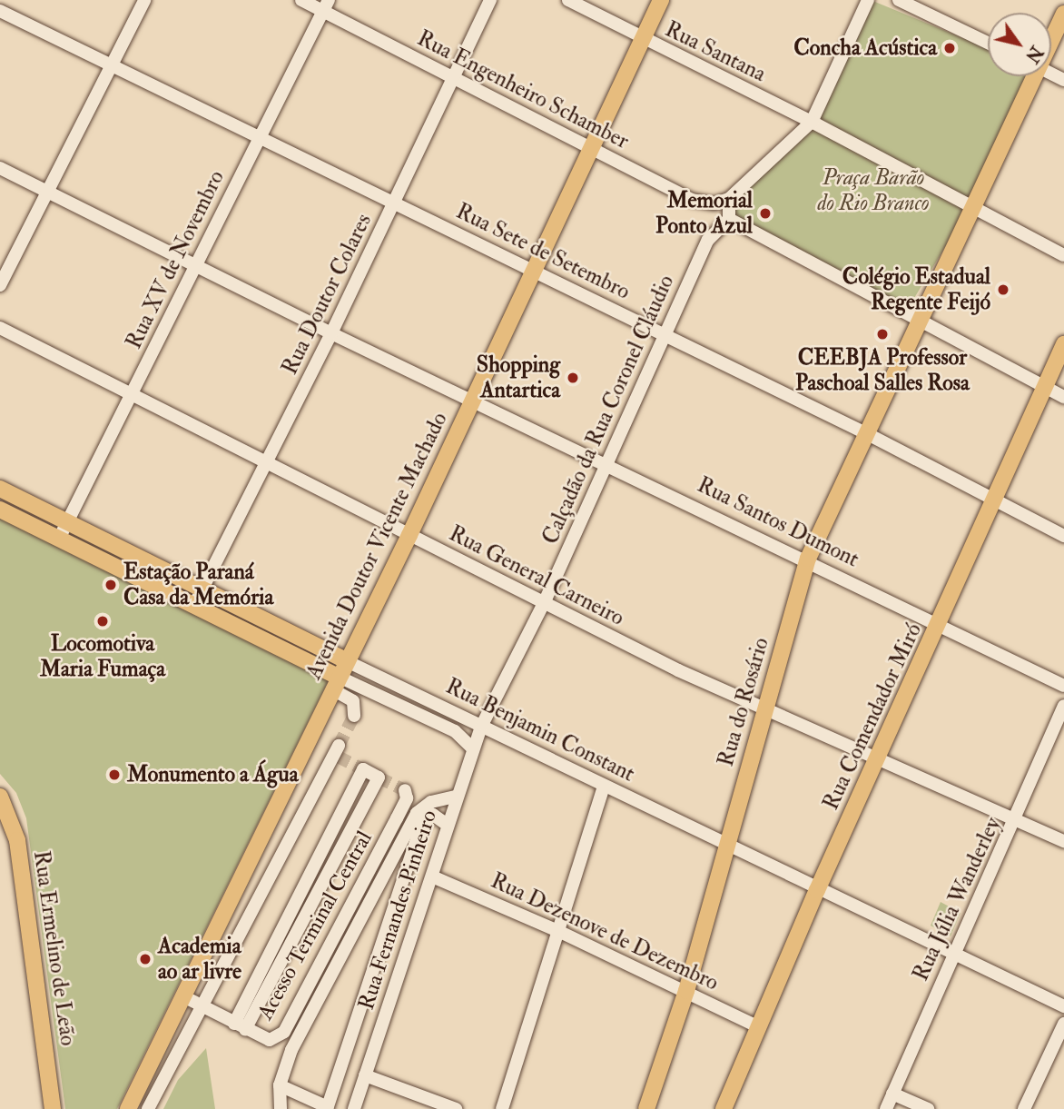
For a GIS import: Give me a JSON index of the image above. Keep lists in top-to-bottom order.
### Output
{
  "streets": {
    "main road": [
      "Avenida Doutor Vicente Machado",
      "Rua do Rosário",
      "Rua Comendador Miró",
      "Rua Benjamin Constant",
      "Rua Ermelino de Leão"
    ],
    "street": [
      "Rua Santana",
      "Rua Engenheiro Schamber",
      "Rua Sete de Setembro",
      "Rua XV de Novembro",
      "Rua Doutor Colares",
      "Calçadão da Rua Coronel Cláudio",
      "Rua Santos Dumont",
      "Rua General Carneiro",
      "Rua Júlia Wanderley",
      "Rua Fernandes Pinheiro",
      "Acesso Terminal Central",
      "Rua Dezenove de Dezembro"
    ]
  },
  "crossings": [
    ["Rua Santana", "Avenida Doutor Vicente Machado"],
    ["Rua Engenheiro Schamber", "Rua XV de Novembro"],
    ["Rua Engenheiro Schamber", "Rua Doutor Colares"],
    ["Rua Engenheiro Schamber", "Avenida Doutor Vicente Machado"],
    ["Rua Sete de Setembro", "Rua XV de Novembro"],
    ["Rua Sete de Setembro", "Rua Doutor Colares"],
    ["Rua Sete de Setembro", "Calçadão da Rua Coronel Cláudio"],
    ["Rua Sete de Setembro", "Avenida Doutor Vicente Machado"],
    ["Rua Sete de Setembro", "Rua do Rosário"],
    ["Rua Sete de Setembro", "Rua Comendador Miró"],
    ["Rua XV de Novembro", "Rua Santos Dumont"],
    ["Rua XV de Novembro", "Rua General Carneiro"],
    ["Rua XV de Novembro", "Rua Benjamin Constant"],
    ["Rua Doutor Colares", "Rua Santos Dumont"],
    ["Rua Doutor Colares", "Rua General Carneiro"],
    ["Rua Doutor Colares", "Rua Benjamin Constant"],
    ["Calçadão da Rua Coronel Cláudio", "Rua Santos Dumont"],
    ["Calçadão da Rua Coronel Cláudio", "Rua General Carneiro"],
    ["Calçadão da Rua Coronel Cláudio", "Rua Benjamin Constant"],
    ["Calçadão da Rua Coronel Cláudio", "Rua Fernandes Pinheiro"],
    ["Rua Santos Dumont", "Avenida Doutor Vicente Machado"],
    ["Rua Santos Dumont", "Rua do Rosário"],
    ["Rua Santos Dumont", "Rua Comendador Miró"],
    ["Avenida Doutor Vicente Machado", "Rua General Carneiro"],
    ["Avenida Doutor Vicente Machado", "Rua Benjamin Constant"],
    ["Avenida Doutor Vicente Machado", "Acesso Terminal Central"],
    ["Rua General Carneiro", "Rua do Rosário"],
    ["Rua General Carneiro", "Rua Comendador Miró"],
    ["Rua General Carneiro", "Rua Júlia Wanderley"],
    ["Rua do Rosário", "Rua Benjamin Constant"],
    ["Rua do Rosário", "Rua Dezenove de Dezembro"],
    ["Rua Comendador Miró", "Rua Benjamin Constant"],
    ["Rua Comendador Miró", "Rua Dezenove de Dezembro"],
    ["Rua Benjamin Constant", "Rua Júlia Wanderley"],
    ["Rua Benjamin Constant", "Rua Fernandes Pinheiro"],
    ["Rua Fernandes Pinheiro", "Rua Dezenove de Dezembro"]
  ],
  "parks": ["Praça Barão do Rio Branco"],
  "places": [
    "Concha Acústica",
    "Memorial Ponto Azul",
    "Colégio Estadual Regente Feijó",
    "CEEBJA Professor Paschoal Salles Rosa",
    "Shopping Antartica",
    "Estação Paraná Casa da Memória",
    "Locomotiva Maria Fumaça",
    "Monumento a Água",
    "Academia ao ar livre"
  ],
  "north": "bottom right"
}
